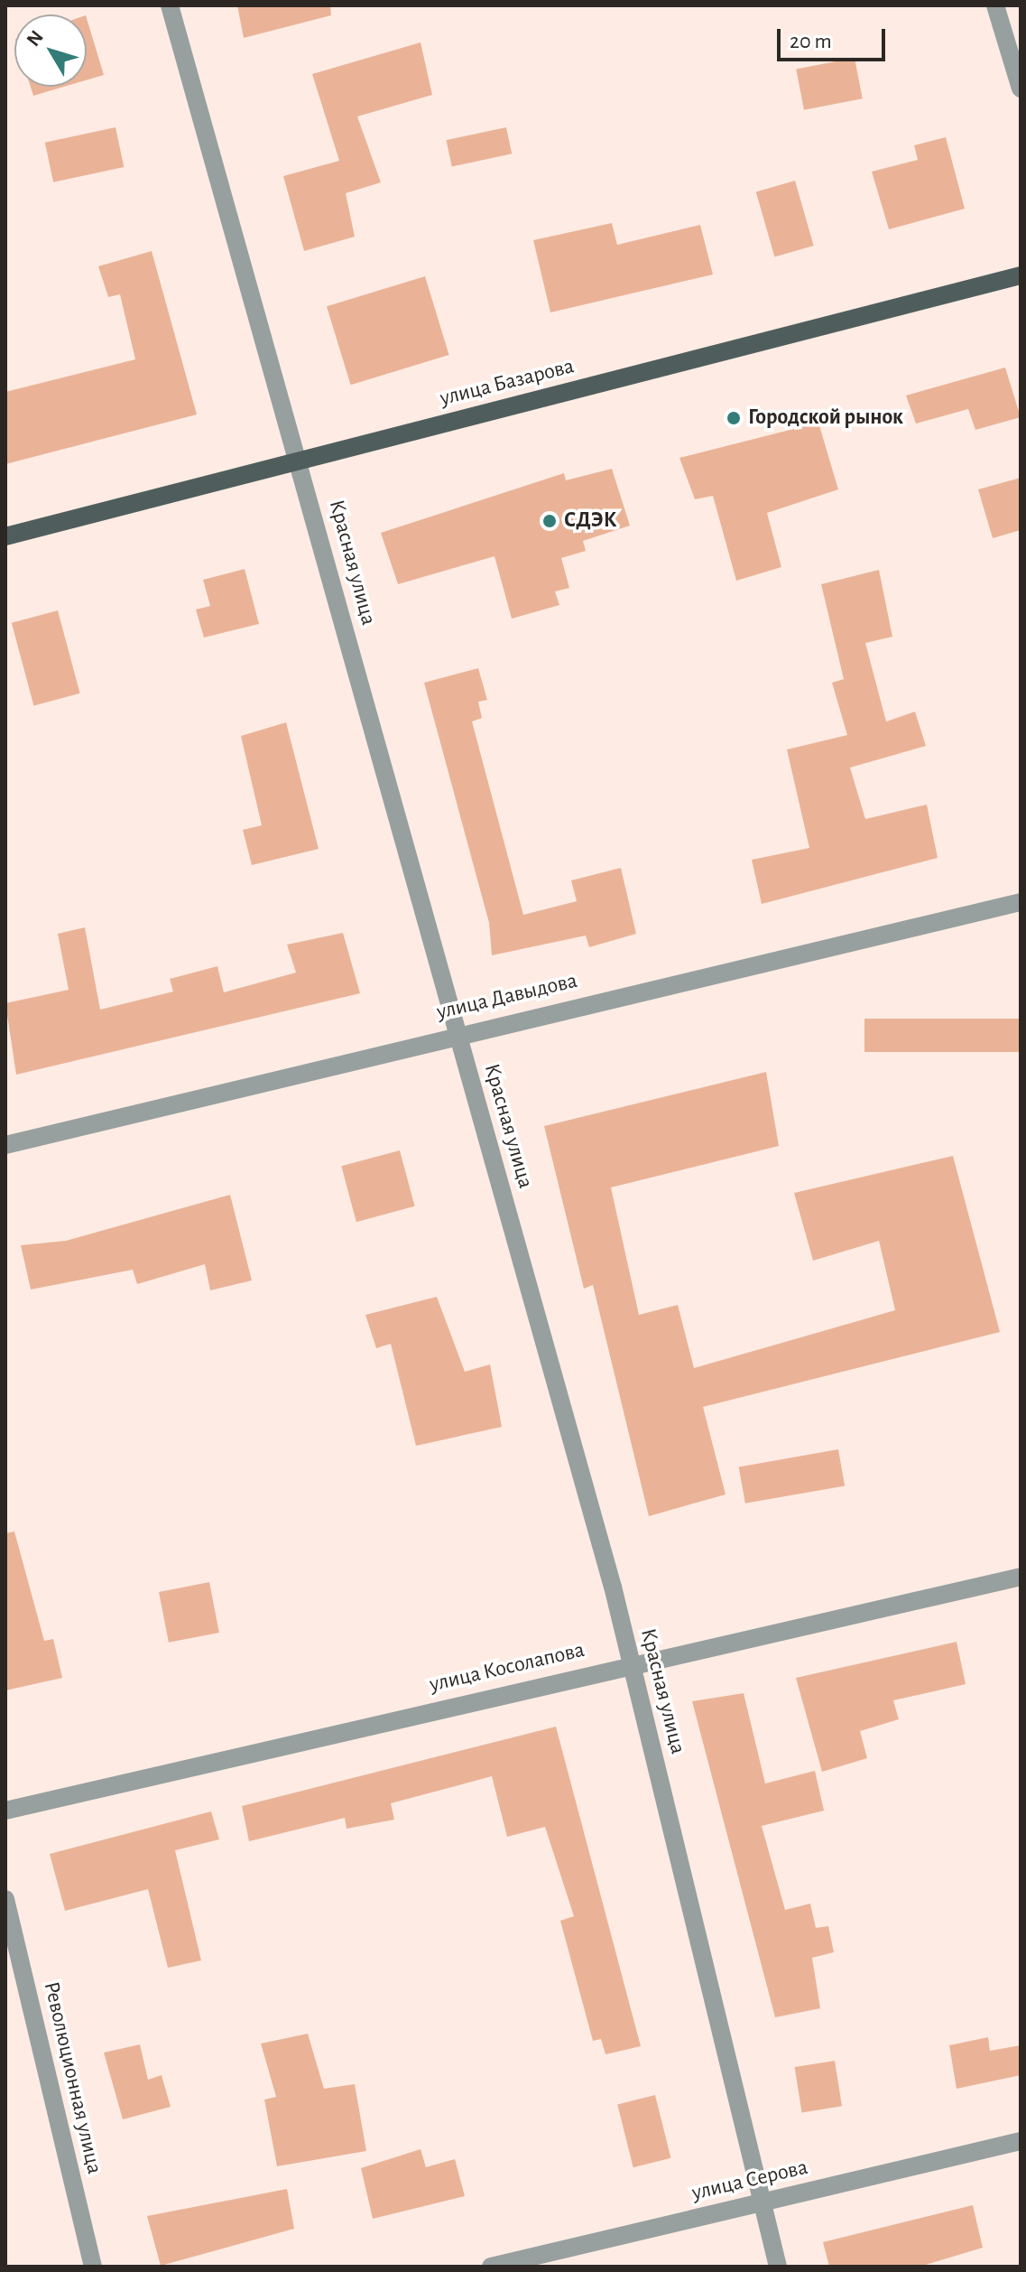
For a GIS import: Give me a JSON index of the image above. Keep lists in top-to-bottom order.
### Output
{
  "streets": {
    "main road": ["улица Базарова"],
    "street": [
      "Красная улица",
      "улица Давыдова",
      "улица Косолапова",
      "Революционная улица",
      "улица Серова"
    ]
  },
  "crossings": [
    ["улица Базарова", "Красная улица"],
    ["Красная улица", "улица Давыдова"],
    ["Красная улица", "улица Косолапова"],
    ["Красная улица", "улица Серова"]
  ],
  "places": ["Городской рынок", "СДЭК"],
  "scale_bar": "20 m",
  "north": "top left"
}
